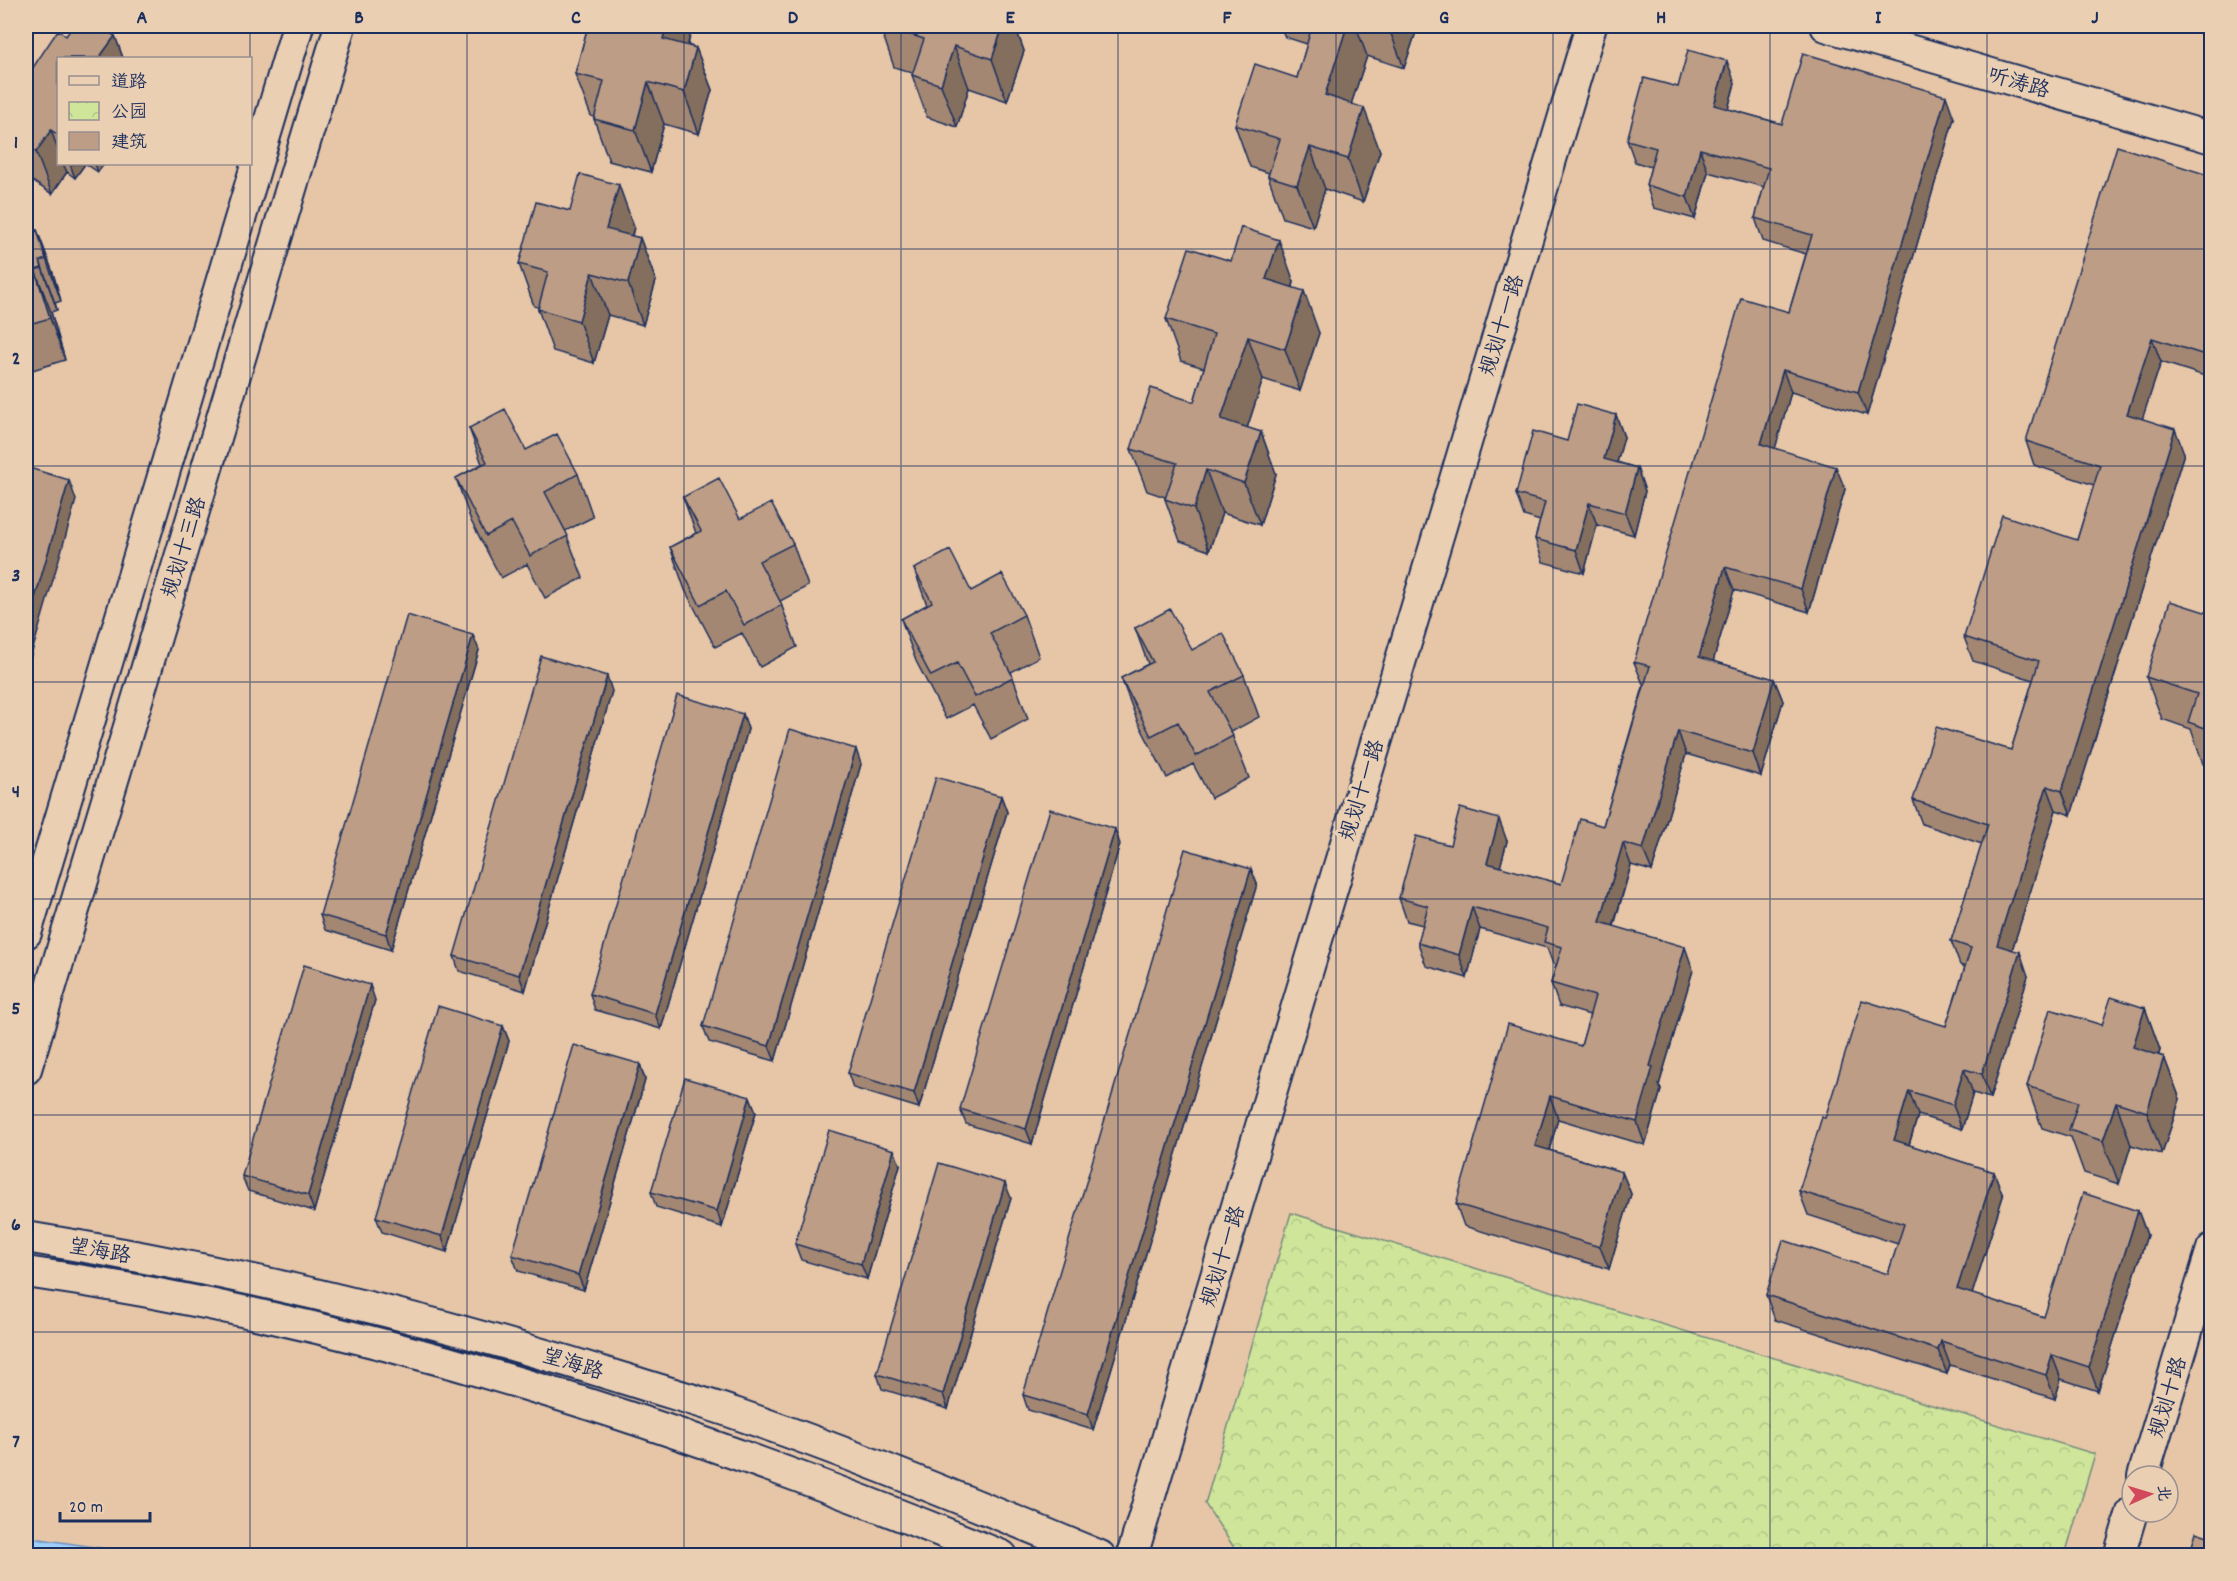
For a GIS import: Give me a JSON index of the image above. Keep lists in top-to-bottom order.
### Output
{
  "streets": {
    "street": [
      "听涛路",
      "规划十一路",
      "规划十三路",
      "望海路",
      "规划十路"
    ]
  },
  "legend": ["道路", "公园", "建筑"],
  "scale_bar": "20 m",
  "north": "right",
  "grid": {
    "columns": [
      "A",
      "B",
      "C",
      "D",
      "E",
      "F",
      "G",
      "H",
      "I",
      "J"
    ],
    "rows": [
      "1",
      "2",
      "3",
      "4",
      "5",
      "6",
      "7"
    ]
  }
}
